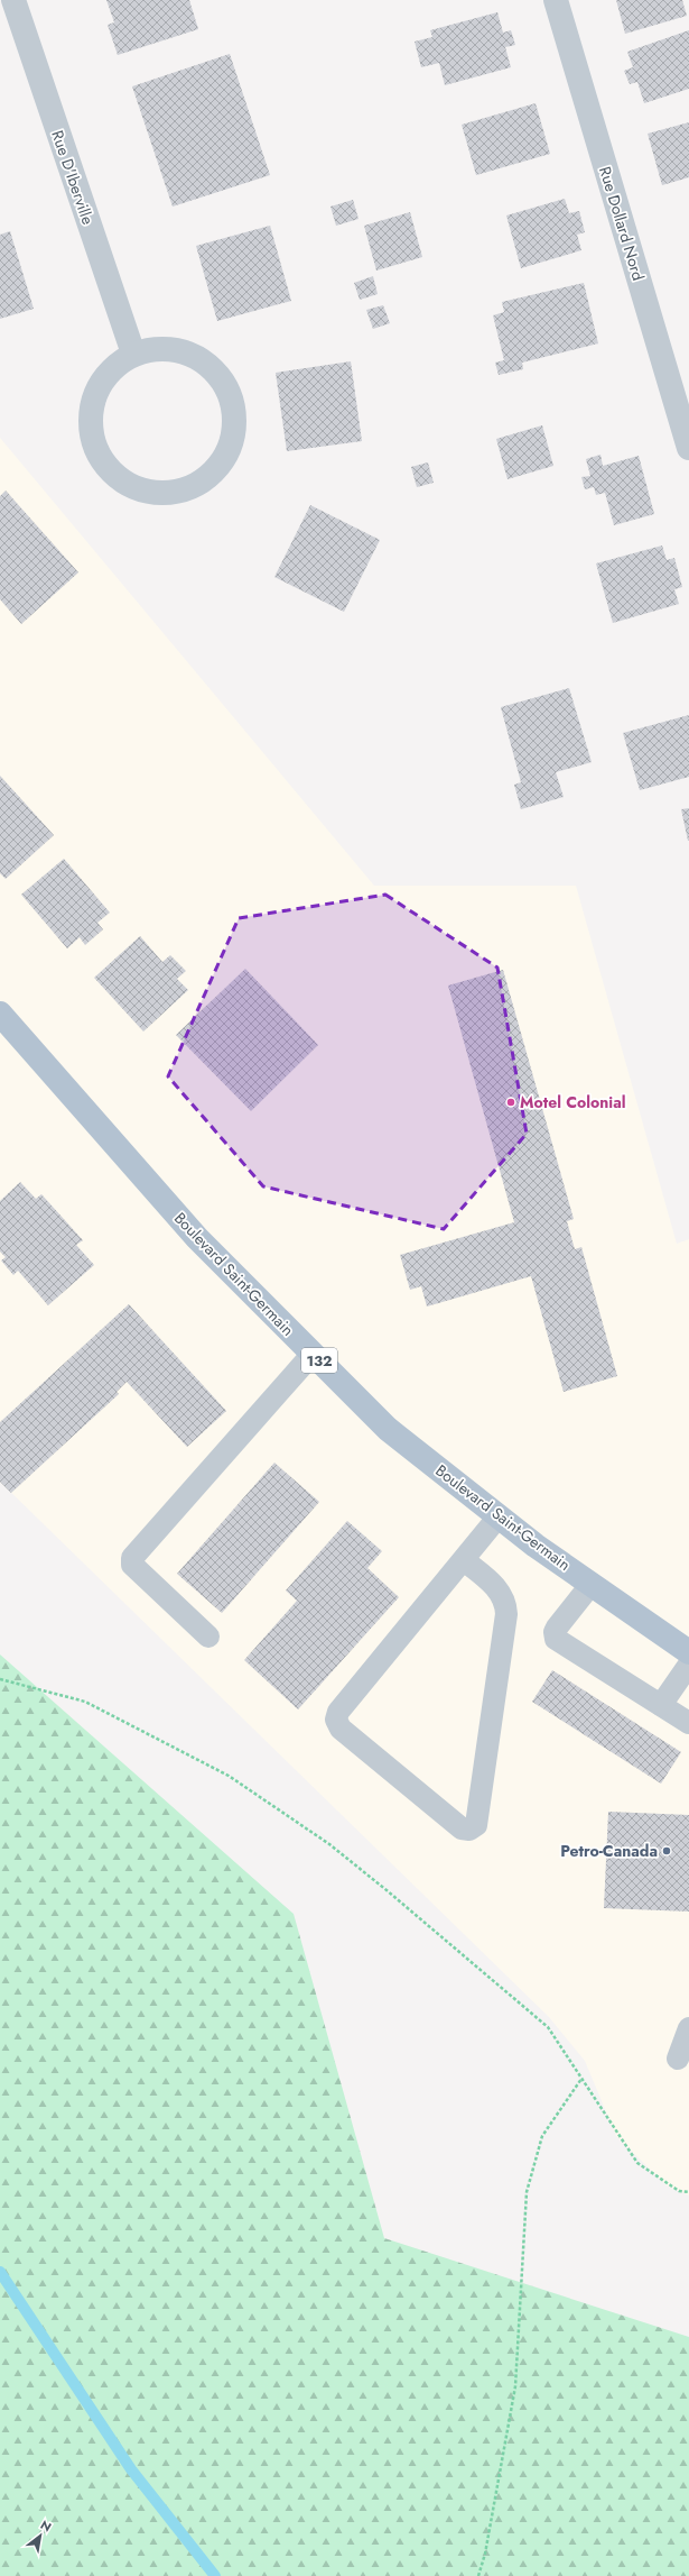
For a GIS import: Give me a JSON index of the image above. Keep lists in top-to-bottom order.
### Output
{
  "streets": {
    "main road": ["Boulevard Saint-Germain", "132"],
    "street": ["Rue D'Iberville", "Rue Dollard Nord"]
  },
  "places": ["Motel Colonial", "Petro-Canada"],
  "north": "top right"
}
